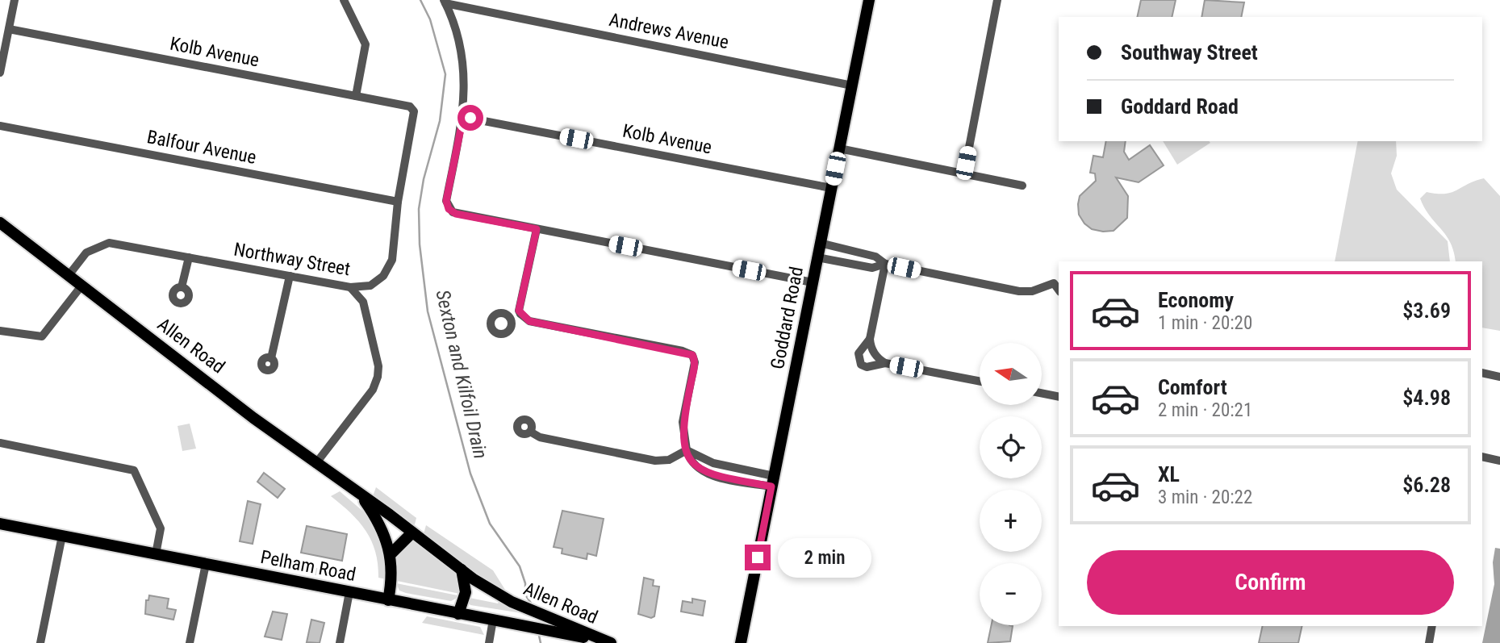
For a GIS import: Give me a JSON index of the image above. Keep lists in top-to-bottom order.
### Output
{
  "streets": {
    "main road": ["Goddard Road", "Allen Road", "Pelham Road"],
    "street": [
      "Andrews Avenue",
      "Kolb Avenue",
      "Balfour Avenue",
      "Northway Street"
    ]
  },
  "crossings": [
    ["Andrews Avenue", "Goddard Road"],
    ["Kolb Avenue", "Northway Street"],
    ["Kolb Avenue", "Goddard Road"],
    ["Balfour Avenue", "Northway Street"],
    ["Northway Street", "Allen Road"],
    ["Allen Road", "Pelham Road"]
  ],
  "water": ["Sexton and Kilfoil Drain"],
  "north": "left",
  "page": {
    "banner": ["Southway Street", "Goddard Road"],
    "list": [
      {
        "name": "Economy",
        "note": "1 min · 20:20",
        "value": "$3.69"
      },
      {
        "name": "Comfort",
        "note": "2 min · 20:21",
        "value": "$4.98"
      },
      {
        "name": "XL",
        "note": "3 min · 20:22",
        "value": "$6.28"
      }
    ],
    "map_buttons": ["+", "−"],
    "bubble": "2 min",
    "buttons": "Confirm"
  }
}
